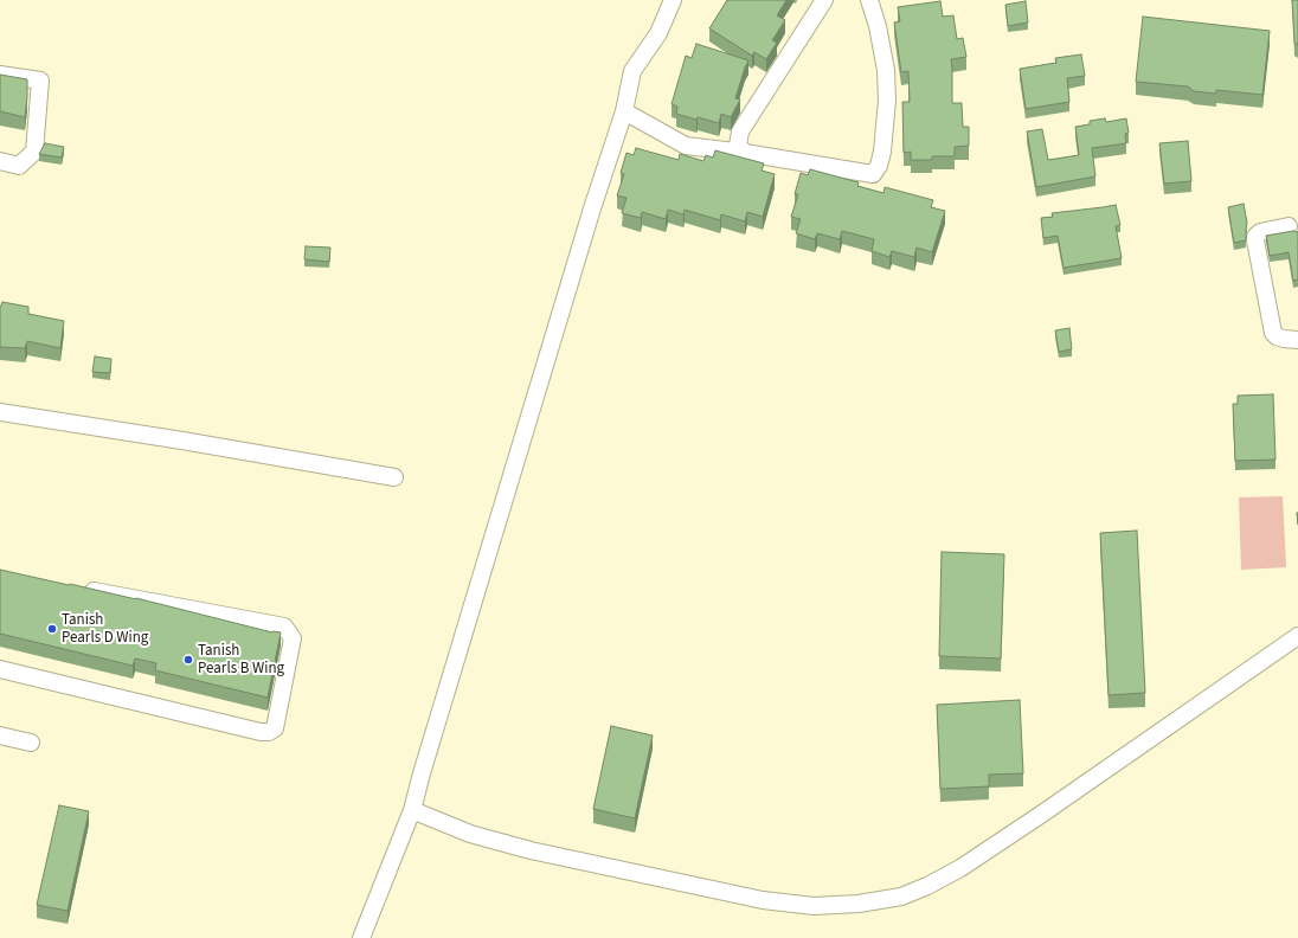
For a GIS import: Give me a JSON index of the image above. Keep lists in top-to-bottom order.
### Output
{
  "places": ["Tanish Pearls D Wing", "Tanish Pearls B Wing"]
}
